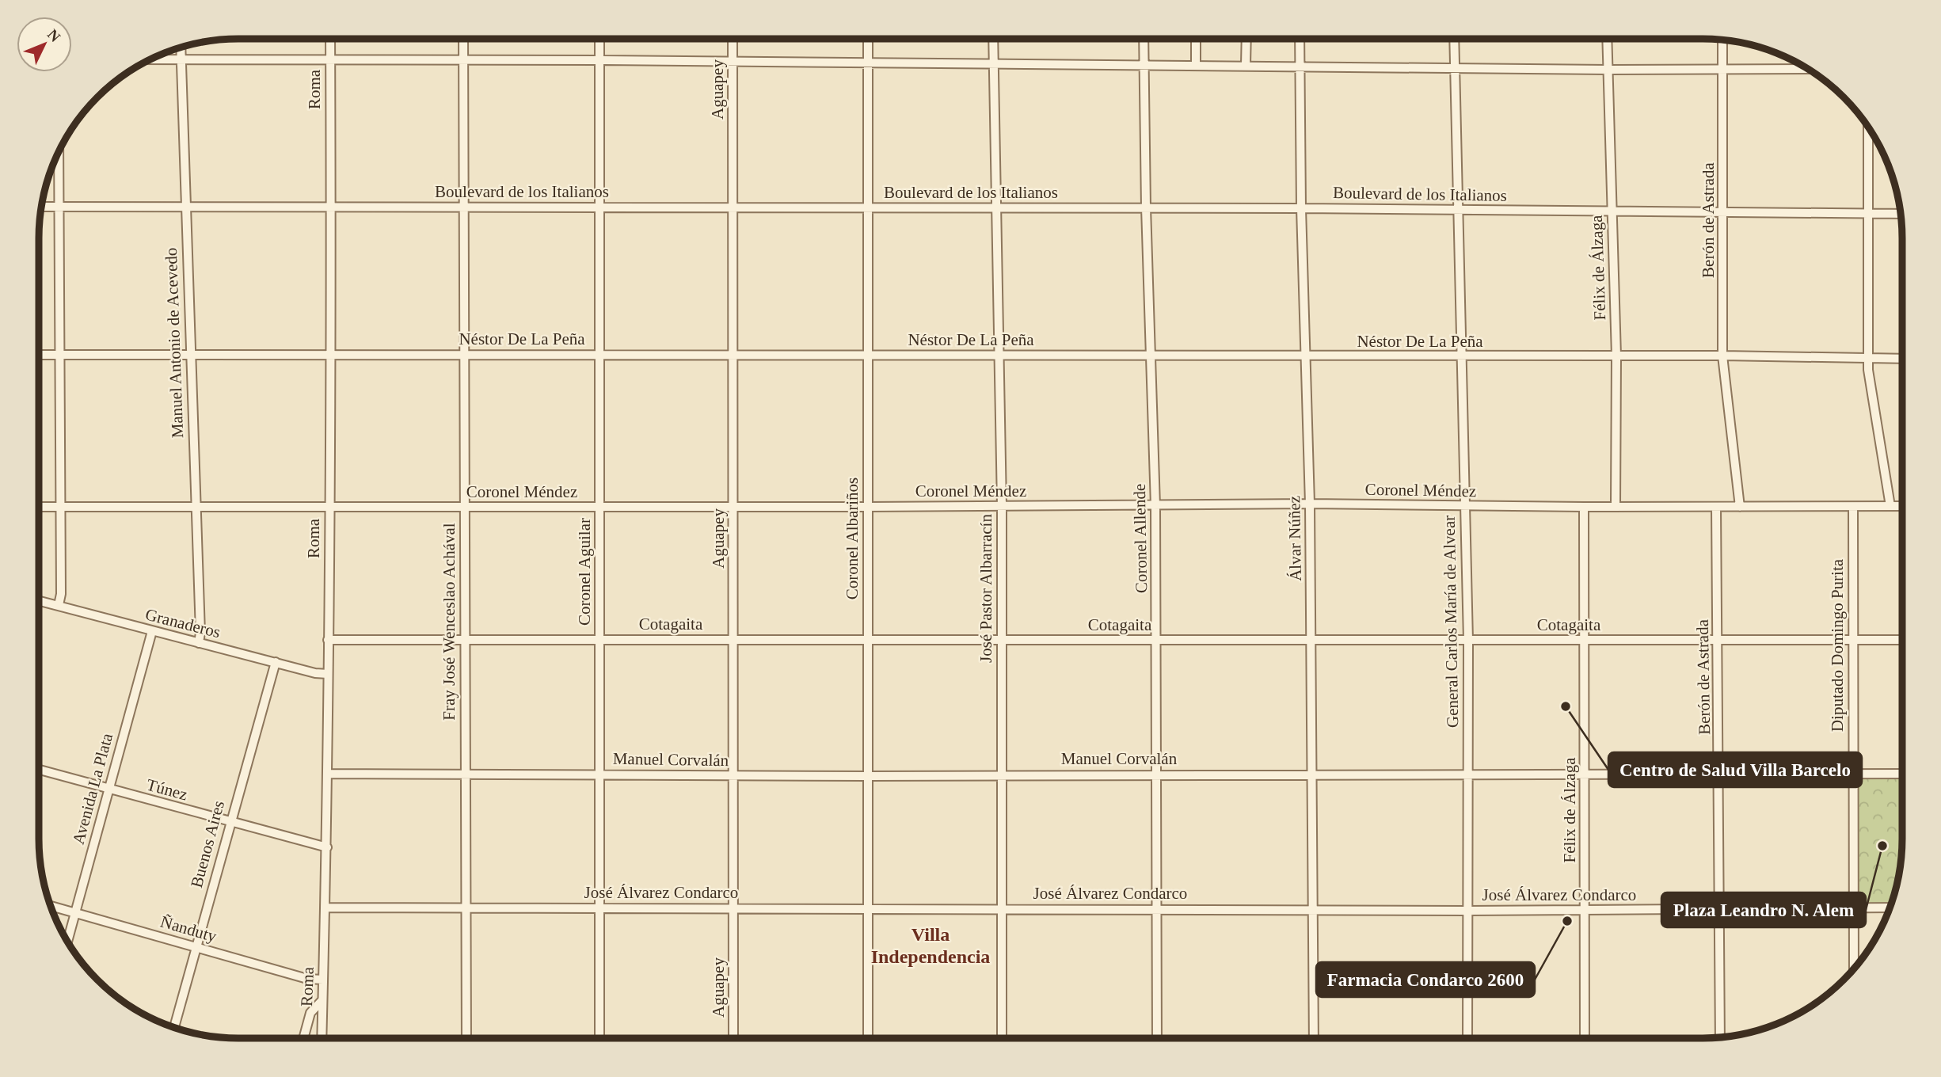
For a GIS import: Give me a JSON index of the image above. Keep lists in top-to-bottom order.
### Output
{
  "streets": {
    "street": [
      "Roma",
      "Aguapey",
      "Boulevard de los Italianos",
      "Berón de Astrada",
      "Félix de Álzaga",
      "Néstor De La Peña",
      "Manuel Antonio de Acevedo",
      "Coronel Méndez",
      "Coronel Albariños",
      "Coronel Allende",
      "Álvar Núñez",
      "Coronel Aguilar",
      "José Pastor Albarracín",
      "Fray José Wenceslao Achával",
      "General Carlos María de Alvear",
      "Granaderos",
      "Cotagaita",
      "Diputado Domingo Purita",
      "Manuel Corvalán",
      "Avenida La Plata",
      "Túnez",
      "Buenos Aires",
      "José Álvarez Condarco",
      "Ñanduty"
    ]
  },
  "crossings": [
    ["Roma", "Boulevard de los Italianos"],
    ["Roma", "Néstor De La Peña"],
    ["Roma", "Coronel Méndez"],
    ["Roma", "Granaderos"],
    ["Roma", "Cotagaita"],
    ["Roma", "Manuel Corvalán"],
    ["Roma", "Túnez"],
    ["Roma", "José Álvarez Condarco"],
    ["Roma", "Ñanduty"],
    ["Aguapey", "Boulevard de los Italianos"],
    ["Aguapey", "Néstor De La Peña"],
    ["Aguapey", "Coronel Méndez"],
    ["Aguapey", "Cotagaita"],
    ["Aguapey", "Manuel Corvalán"],
    ["Aguapey", "José Álvarez Condarco"],
    ["Boulevard de los Italianos", "Berón de Astrada"],
    ["Boulevard de los Italianos", "Félix de Álzaga"],
    ["Boulevard de los Italianos", "Manuel Antonio de Acevedo"],
    ["Boulevard de los Italianos", "Coronel Albariños"],
    ["Boulevard de los Italianos", "Coronel Allende"],
    ["Boulevard de los Italianos", "Álvar Núñez"],
    ["Boulevard de los Italianos", "Coronel Aguilar"],
    ["Boulevard de los Italianos", "José Pastor Albarracín"],
    ["Boulevard de los Italianos", "Fray José Wenceslao Achával"],
    ["Boulevard de los Italianos", "General Carlos María de Alvear"],
    ["Berón de Astrada", "Néstor De La Peña"],
    ["Berón de Astrada", "Coronel Méndez"],
    ["Berón de Astrada", "Cotagaita"],
    ["Berón de Astrada", "Manuel Corvalán"],
    ["Berón de Astrada", "José Álvarez Condarco"],
    ["Félix de Álzaga", "Néstor De La Peña"],
    ["Félix de Álzaga", "Coronel Méndez"],
    ["Félix de Álzaga", "Cotagaita"],
    ["Félix de Álzaga", "Manuel Corvalán"],
    ["Félix de Álzaga", "José Álvarez Condarco"],
    ["Néstor De La Peña", "Manuel Antonio de Acevedo"],
    ["Néstor De La Peña", "Coronel Albariños"],
    ["Néstor De La Peña", "Coronel Allende"],
    ["Néstor De La Peña", "Álvar Núñez"],
    ["Néstor De La Peña", "Coronel Aguilar"],
    ["Néstor De La Peña", "José Pastor Albarracín"],
    ["Néstor De La Peña", "Fray José Wenceslao Achával"],
    ["Néstor De La Peña", "General Carlos María de Alvear"],
    ["Manuel Antonio de Acevedo", "Coronel Méndez"],
    ["Manuel Antonio de Acevedo", "Granaderos"],
    ["Coronel Méndez", "Coronel Albariños"],
    ["Coronel Méndez", "Coronel Allende"],
    ["Coronel Méndez", "Álvar Núñez"],
    ["Coronel Méndez", "Coronel Aguilar"],
    ["Coronel Méndez", "José Pastor Albarracín"],
    ["Coronel Méndez", "Fray José Wenceslao Achával"],
    ["Coronel Méndez", "General Carlos María de Alvear"],
    ["Coronel Méndez", "Diputado Domingo Purita"],
    ["Coronel Albariños", "Cotagaita"],
    ["Coronel Albariños", "Manuel Corvalán"],
    ["Coronel Albariños", "José Álvarez Condarco"],
    ["Coronel Allende", "Cotagaita"],
    ["Coronel Allende", "Manuel Corvalán"],
    ["Coronel Allende", "José Álvarez Condarco"],
    ["Álvar Núñez", "Cotagaita"],
    ["Álvar Núñez", "Manuel Corvalán"],
    ["Álvar Núñez", "José Álvarez Condarco"],
    ["Coronel Aguilar", "Cotagaita"],
    ["Coronel Aguilar", "Manuel Corvalán"],
    ["Coronel Aguilar", "José Álvarez Condarco"],
    ["José Pastor Albarracín", "Cotagaita"],
    ["José Pastor Albarracín", "Manuel Corvalán"],
    ["José Pastor Albarracín", "José Álvarez Condarco"],
    ["Fray José Wenceslao Achával", "Cotagaita"],
    ["Fray José Wenceslao Achával", "Manuel Corvalán"],
    ["Fray José Wenceslao Achával", "José Álvarez Condarco"],
    ["General Carlos María de Alvear", "Cotagaita"],
    ["General Carlos María de Alvear", "Manuel Corvalán"],
    ["General Carlos María de Alvear", "José Álvarez Condarco"],
    ["Granaderos", "Avenida La Plata"],
    ["Granaderos", "Buenos Aires"],
    ["Cotagaita", "Diputado Domingo Purita"],
    ["Diputado Domingo Purita", "Manuel Corvalán"],
    ["Diputado Domingo Purita", "José Álvarez Condarco"],
    ["Avenida La Plata", "Túnez"],
    ["Avenida La Plata", "Ñanduty"],
    ["Túnez", "Buenos Aires"],
    ["Buenos Aires", "Ñanduty"]
  ],
  "districts": ["Villa Independencia"],
  "places": ["Centro de Salud Villa Barcelo", "Plaza Leandro N. Alem", "Farmacia Condarco 2600"],
  "north": "top right"
}
